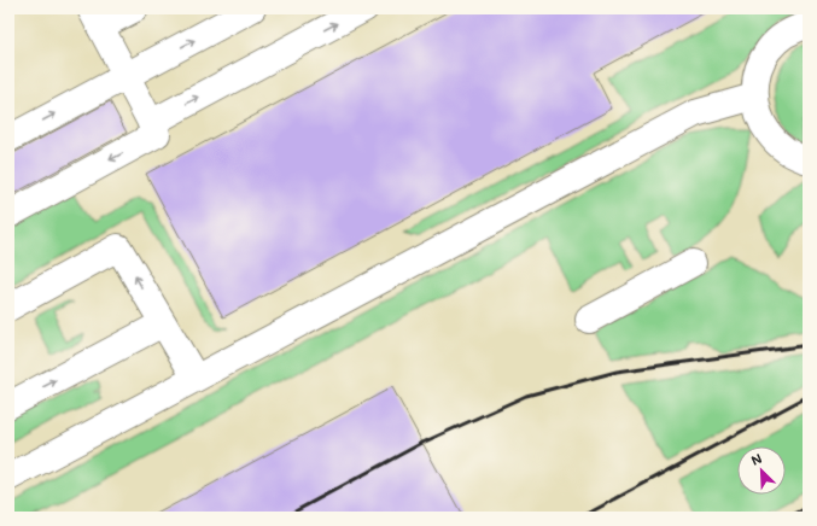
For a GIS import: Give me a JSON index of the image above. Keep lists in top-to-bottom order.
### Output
{
  "north": "top left"
}
